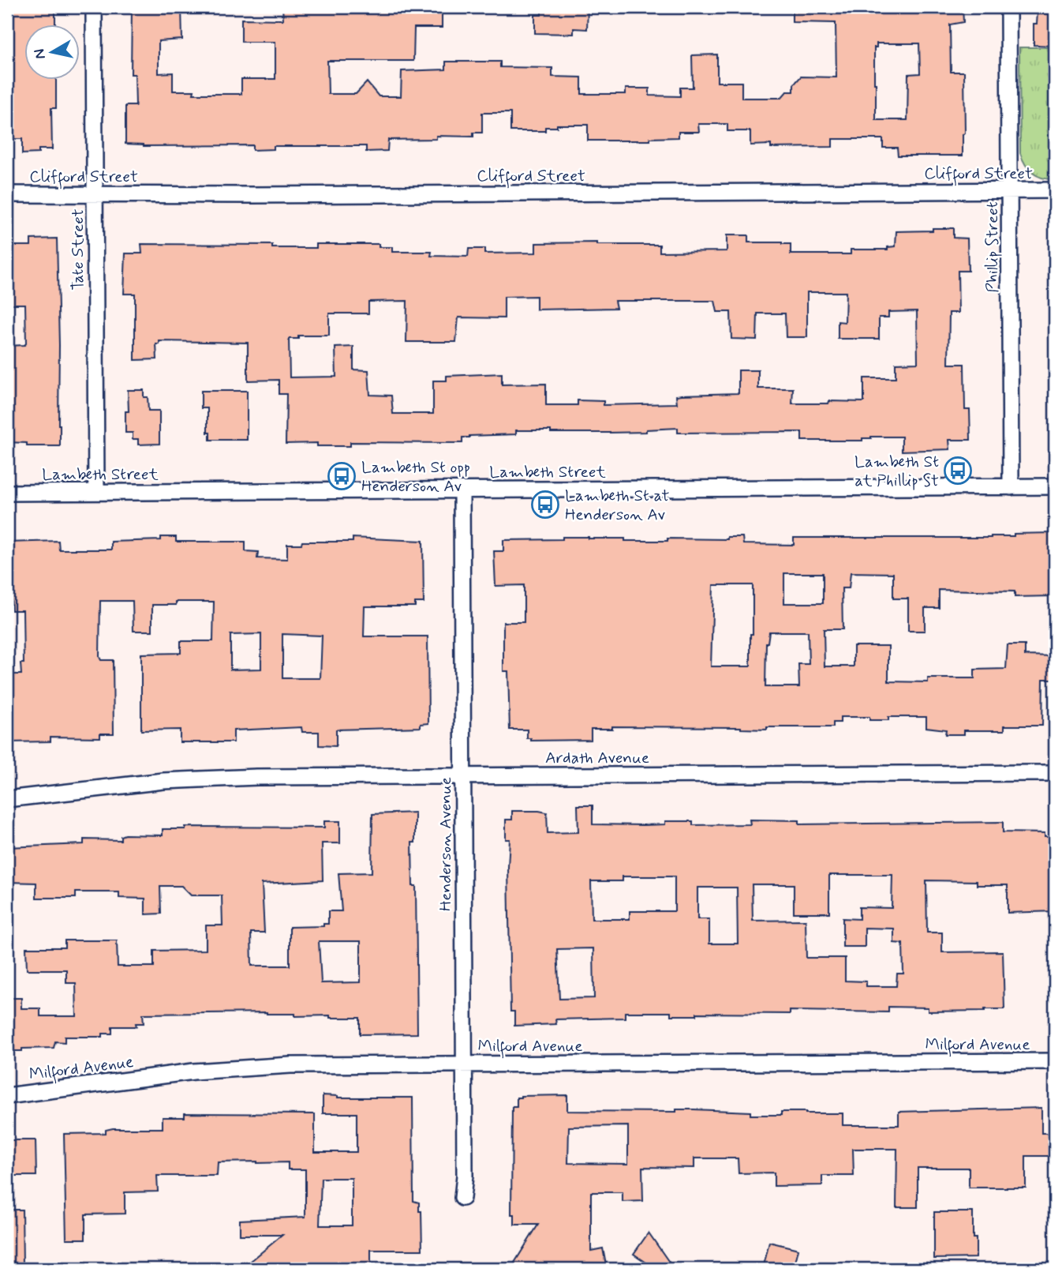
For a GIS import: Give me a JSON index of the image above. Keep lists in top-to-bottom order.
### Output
{
  "streets": {
    "street": [
      "Clifford Street",
      "Phillip Street",
      "Tate Street",
      "Lambeth Street",
      "Ardath Avenue",
      "Henderson Avenue",
      "Milford Avenue"
    ]
  },
  "crossings": [
    ["Clifford Street", "Phillip Street"],
    ["Clifford Street", "Tate Street"],
    ["Phillip Street", "Lambeth Street"],
    ["Tate Street", "Lambeth Street"],
    ["Lambeth Street", "Henderson Avenue"],
    ["Ardath Avenue", "Henderson Avenue"],
    ["Henderson Avenue", "Milford Avenue"]
  ],
  "places": {
    "bus stop": ["Lambeth St at Phillip St", "Lambeth St opp Henderson Av", "Lambeth St at Henderson Av"]
  },
  "north": "left"
}
